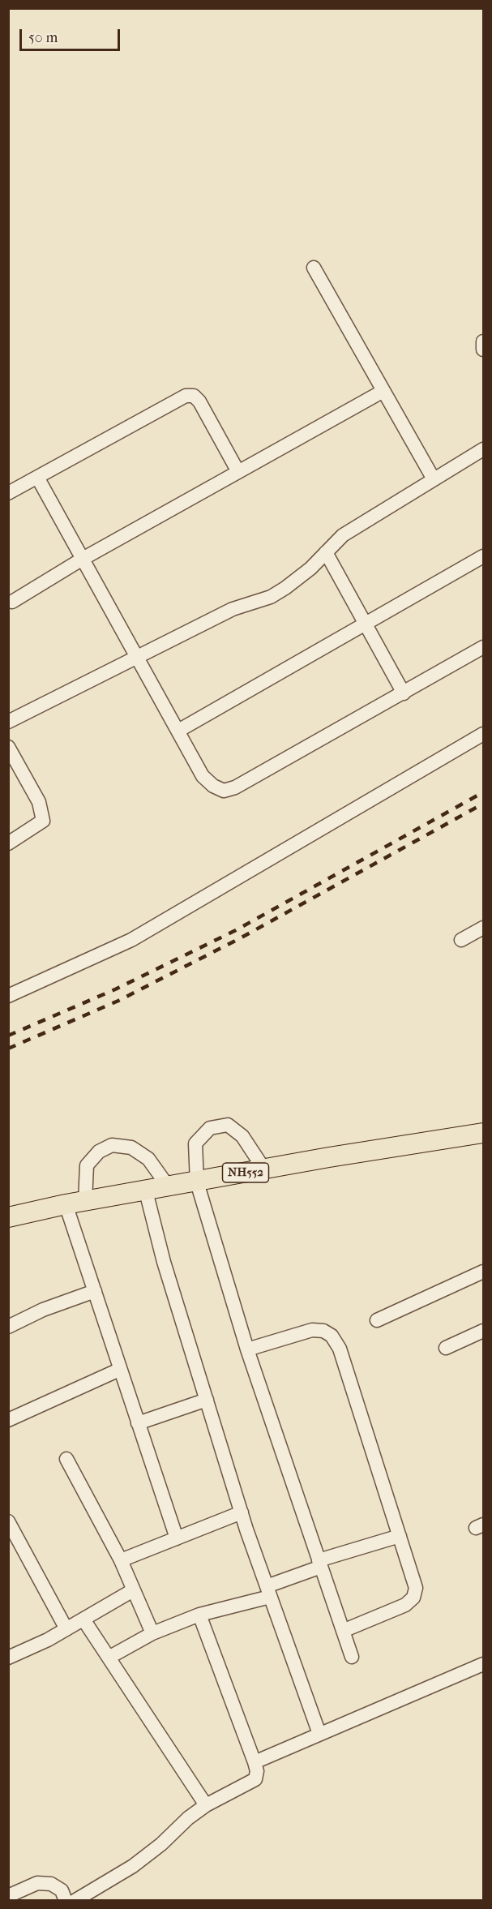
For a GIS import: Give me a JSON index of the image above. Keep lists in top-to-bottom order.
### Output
{
  "streets": {
    "highway": ["NH552"]
  },
  "scale_bar": "50 m"
}
